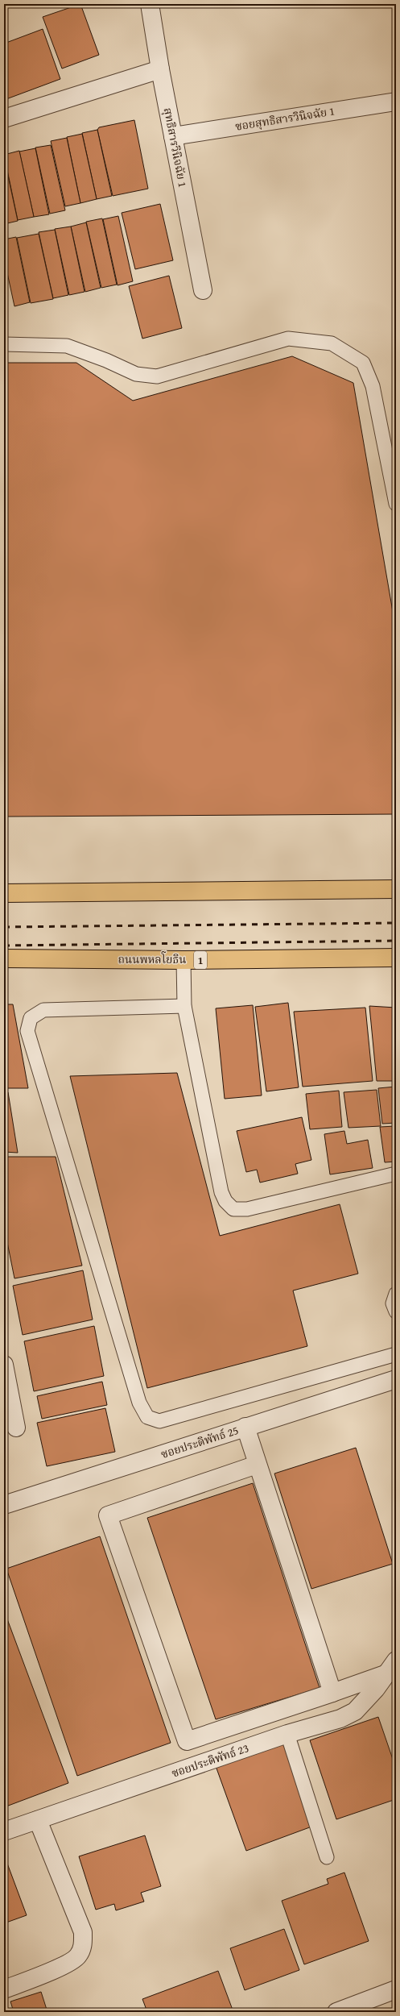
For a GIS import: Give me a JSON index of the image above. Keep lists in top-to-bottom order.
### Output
{
  "streets": {
    "main road": ["ถนนพหลโยธิน", "1"],
    "street": [
      "ซอยสุทธิสารวินิจฉัย 1",
      "สุทธิสารวินิจฉัย 1",
      "ซอยประดิพัทธ์ 25",
      "ซอยประดิพัทธ์ 23"
    ]
  },
  "crossings": [
    ["ซอยสุทธิสารวินิจฉัย 1", "สุทธิสารวินิจฉัย 1"]
  ]
}
